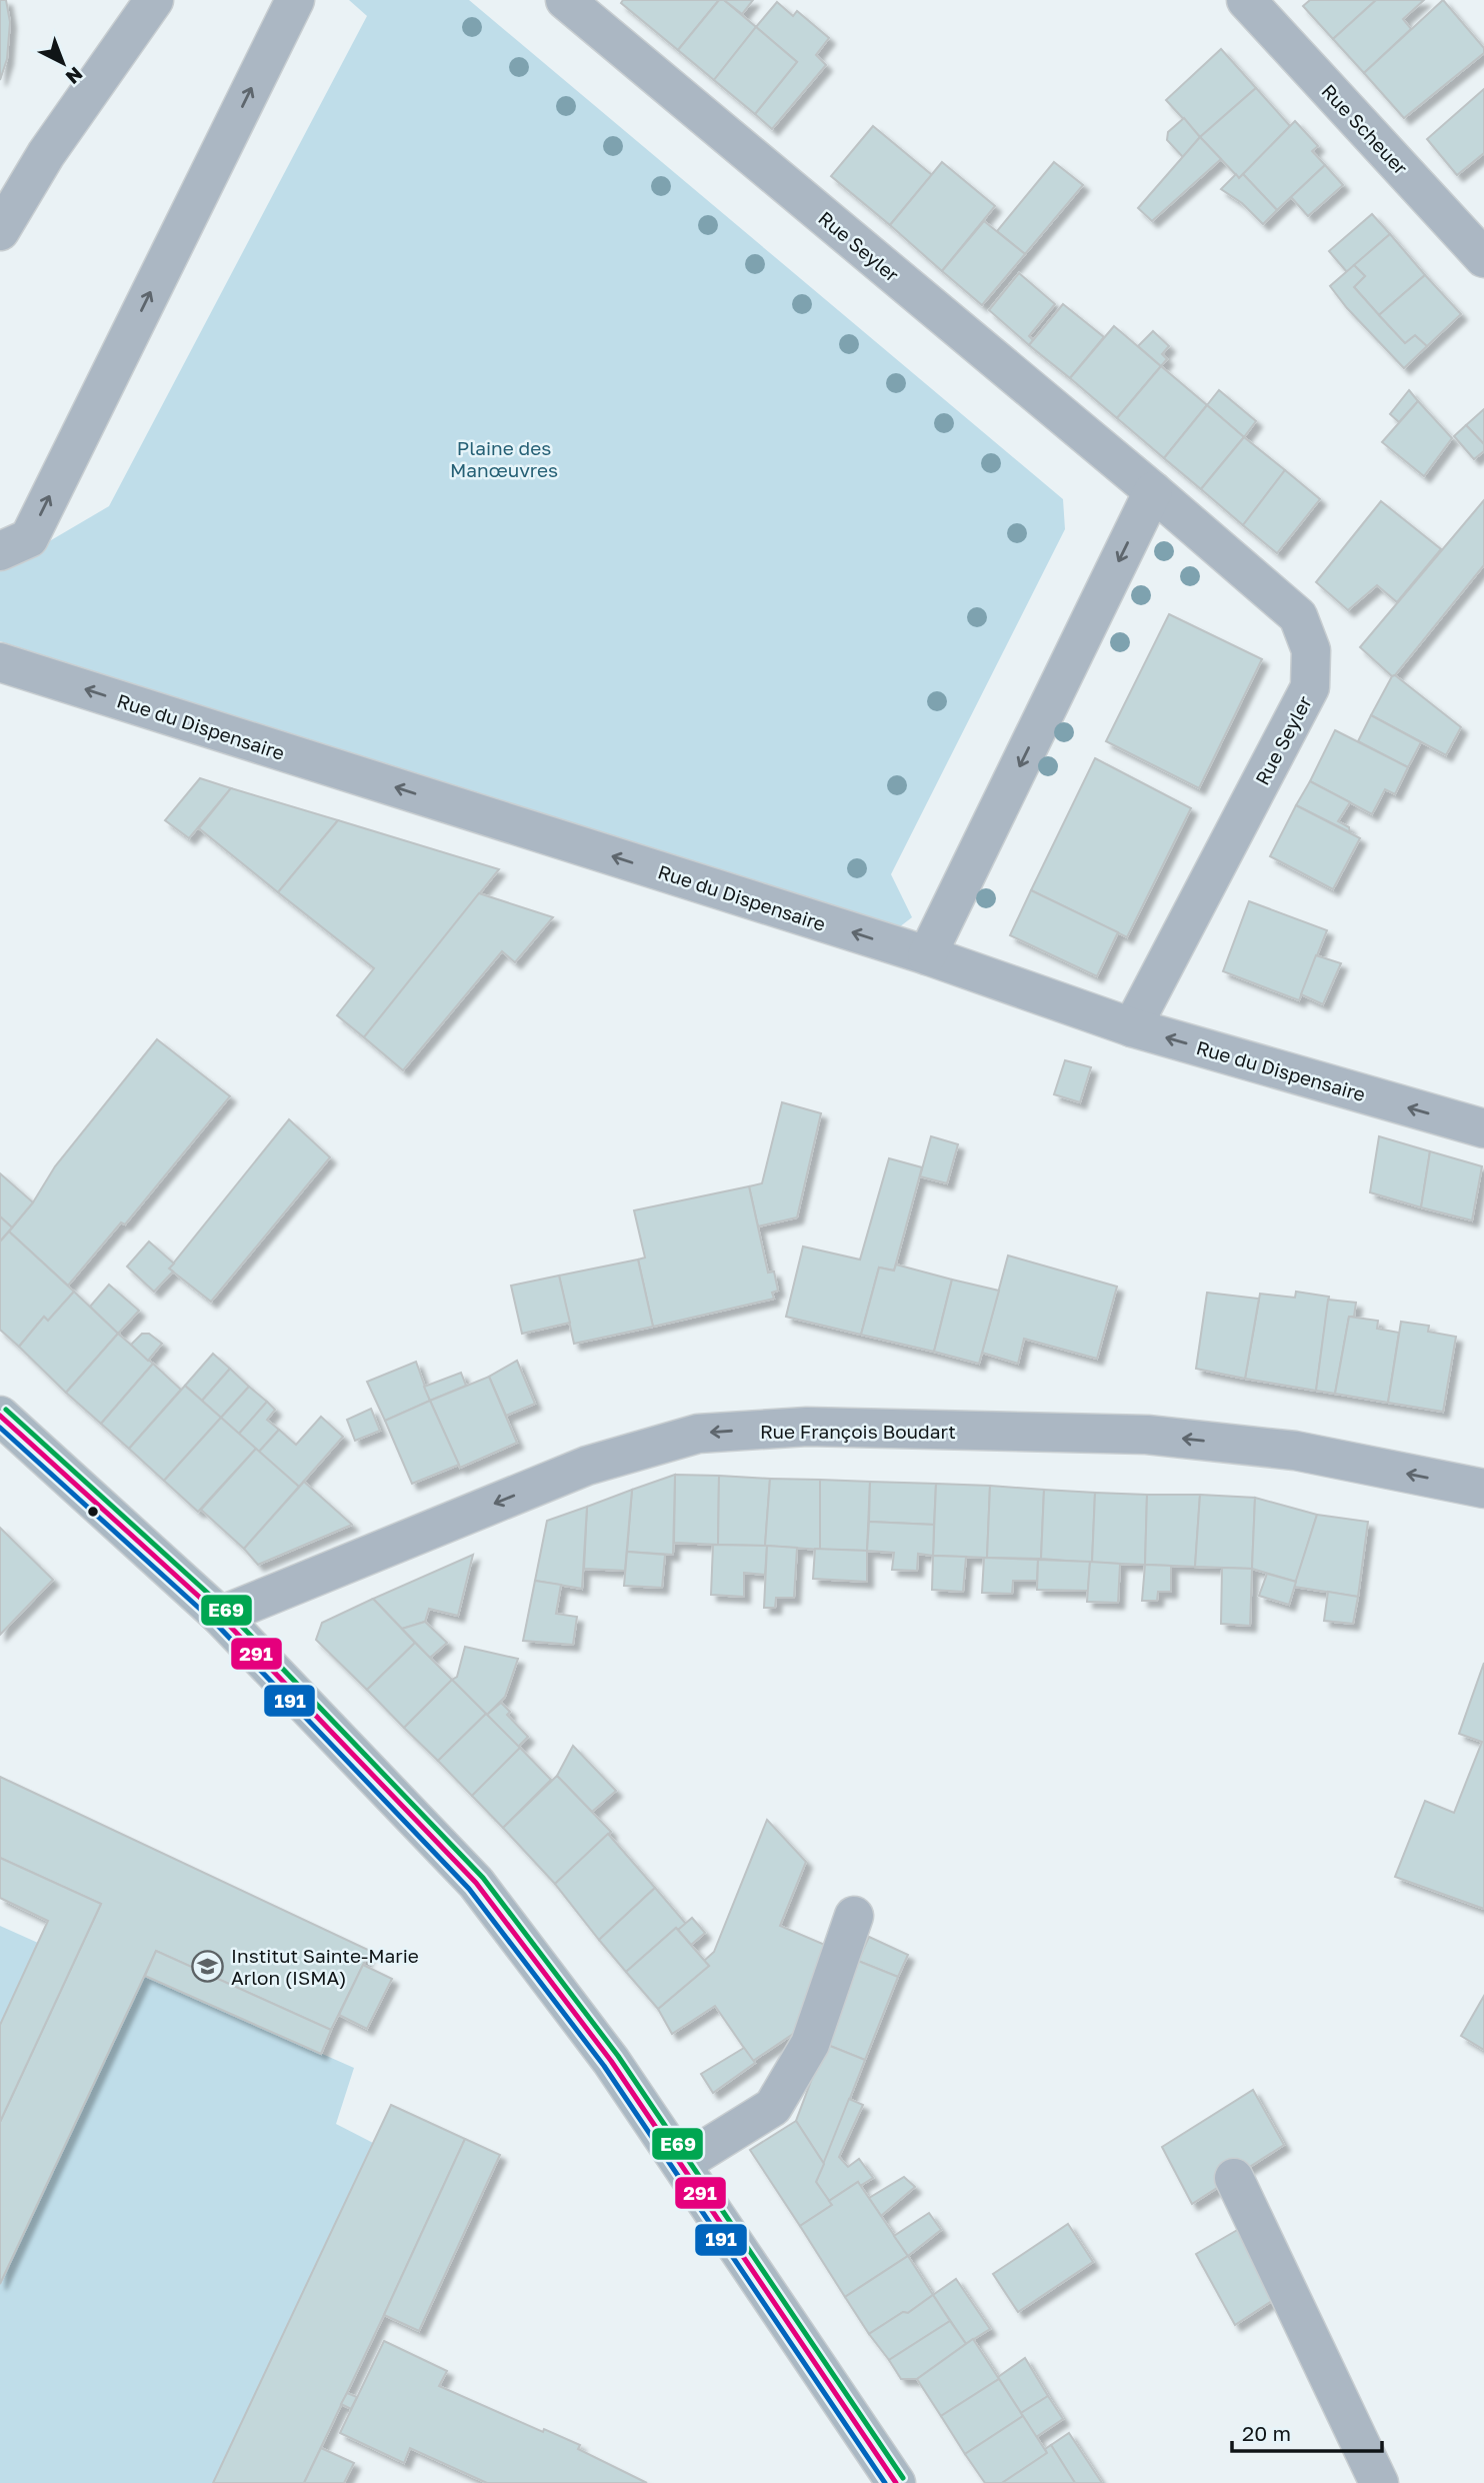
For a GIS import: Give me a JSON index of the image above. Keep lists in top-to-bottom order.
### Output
{
  "streets": {
    "street": [
      "Rue Scheuer",
      "Rue Seyler",
      "Rue du Dispensaire",
      "Rue François Boudart"
    ]
  },
  "crossings": [
    ["Rue Seyler", "Rue du Dispensaire"]
  ],
  "one_way": ["Rue du Dispensaire", "Rue François Boudart"],
  "parks": ["Plaine des Manœuvres"],
  "places": {
    "school or university": ["Institut Sainte-Marie Arlon (ISMA)"]
  },
  "lines": ["transit line E69", "transit line 291", "transit line 191"],
  "scale_bar": "20 m",
  "north": "bottom right"
}
